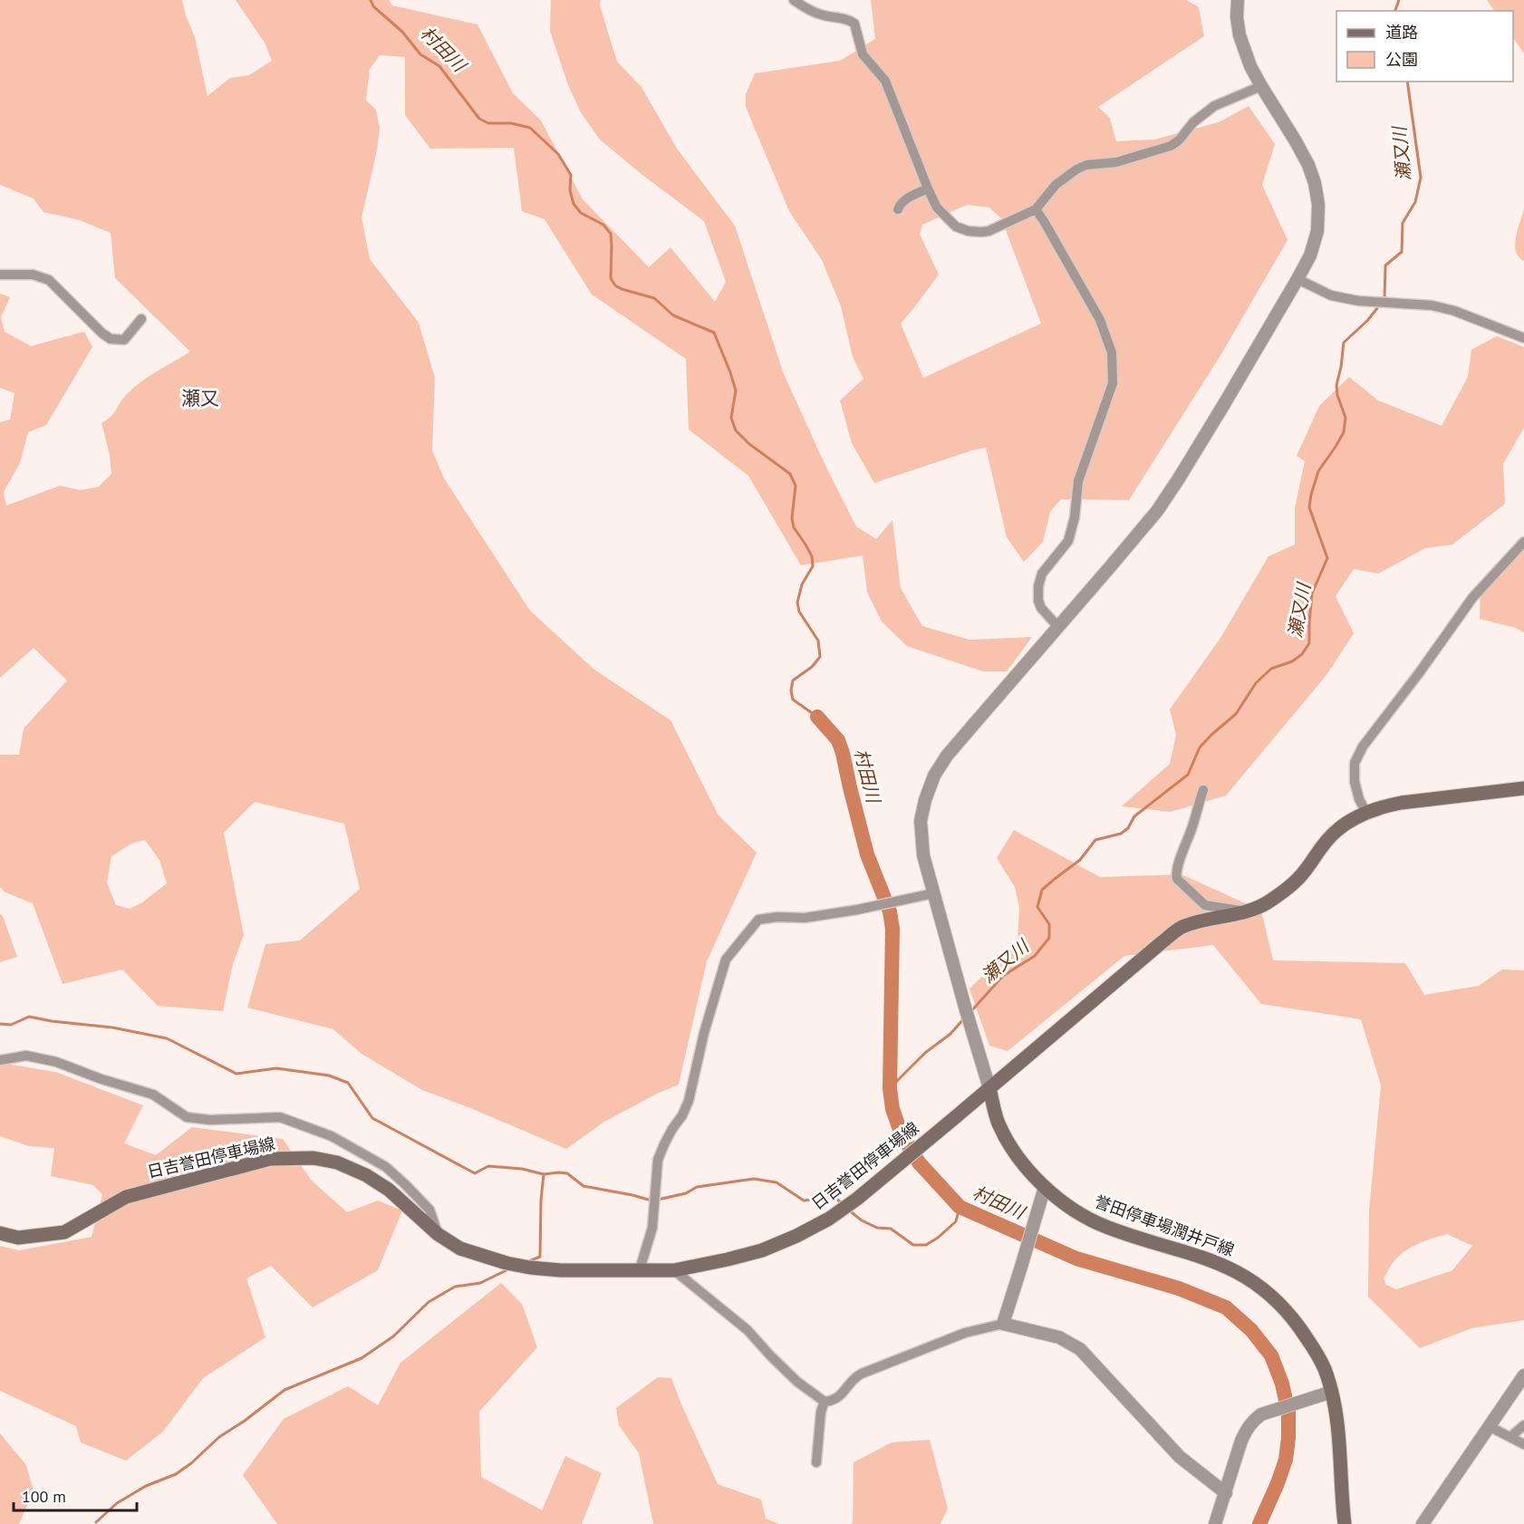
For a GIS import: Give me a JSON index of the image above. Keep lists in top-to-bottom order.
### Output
{
  "streets": {
    "main road": ["日吉誉田停車場線", "誉田停車場潤井戸線"]
  },
  "crossings": [
    ["日吉誉田停車場線", "誉田停車場潤井戸線"]
  ],
  "districts": ["瀬又"],
  "water": ["村田川", "瀬又川"],
  "legend": ["道路", "公園"],
  "scale_bar": "100 m"
}
